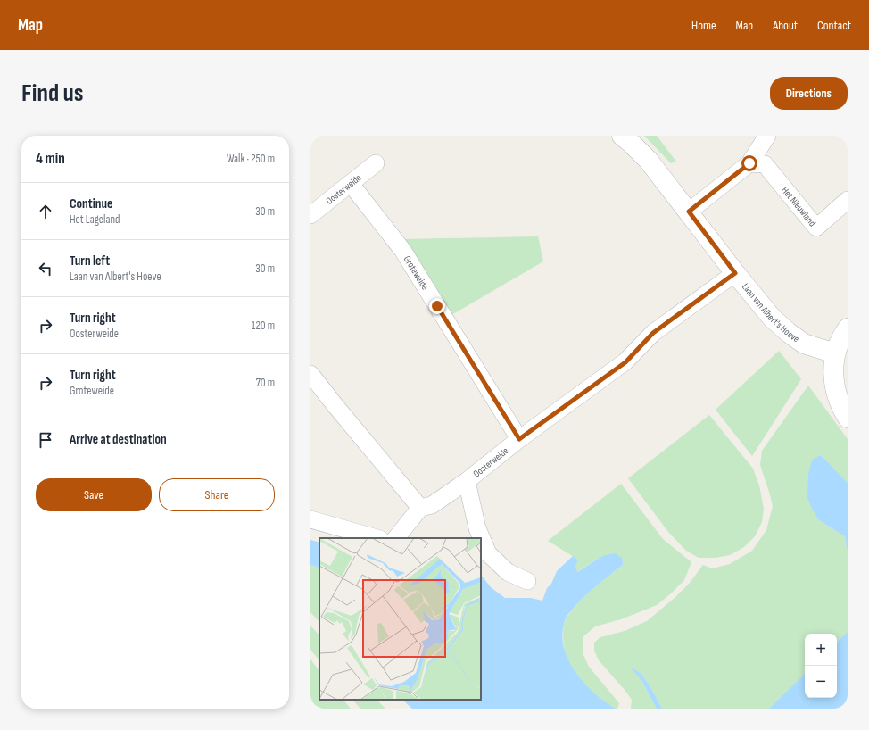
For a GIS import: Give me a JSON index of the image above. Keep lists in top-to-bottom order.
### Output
{
  "streets": {
    "street": [
      "Oosterweide",
      "Het Nieuwland",
      "Groteweide",
      "Laan van Albert's Hoeve"
    ]
  },
  "crossings": [
    ["Oosterweide", "Groteweide"],
    ["Oosterweide", "Laan van Albert's Hoeve"]
  ],
  "page": {
    "header": "Map",
    "nav": [
      "Home",
      "Map",
      "About",
      "Contact"
    ],
    "buttons": [
      "Directions",
      ["Save", "Share"]
    ],
    "title": "Find us",
    "heading": ["4 min", "Walk · 250 m"],
    "list": [
      ["Continue", "Het Lageland", "30 m"],
      ["Turn left", "Laan van Albert's Hoeve", "30 m"],
      ["Turn right", "Oosterweide", "120 m"],
      ["Turn right", "Groteweide", "70 m"],
      "Arrive at destination"
    ],
    "map_buttons": ["+", "−"]
  }
}
